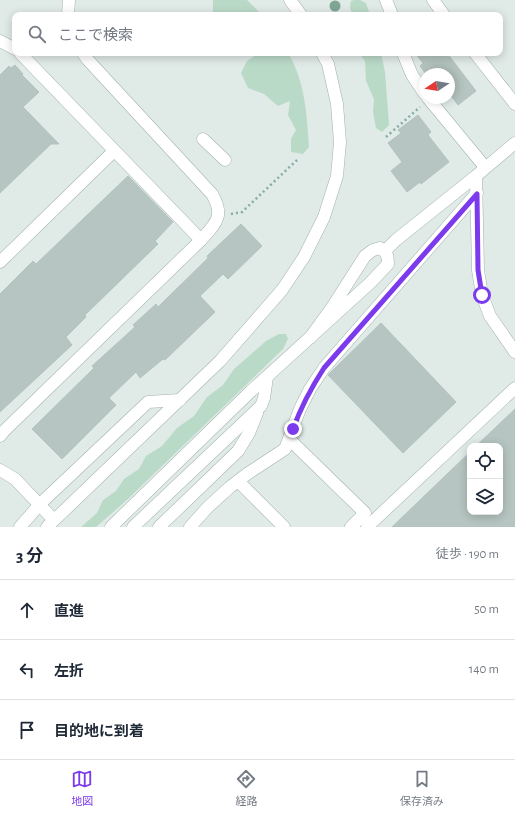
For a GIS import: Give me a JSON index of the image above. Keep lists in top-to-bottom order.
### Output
{
  "north": "left",
  "page": {
    "search": "ここで検索",
    "heading": ["3 分", "徒歩 · 190 m"],
    "list": [
      ["直進", "50 m"],
      ["左折", "140 m"],
      "目的地に到着"
    ],
    "nav": ["地図", "経路", "保存済み"]
  }
}
